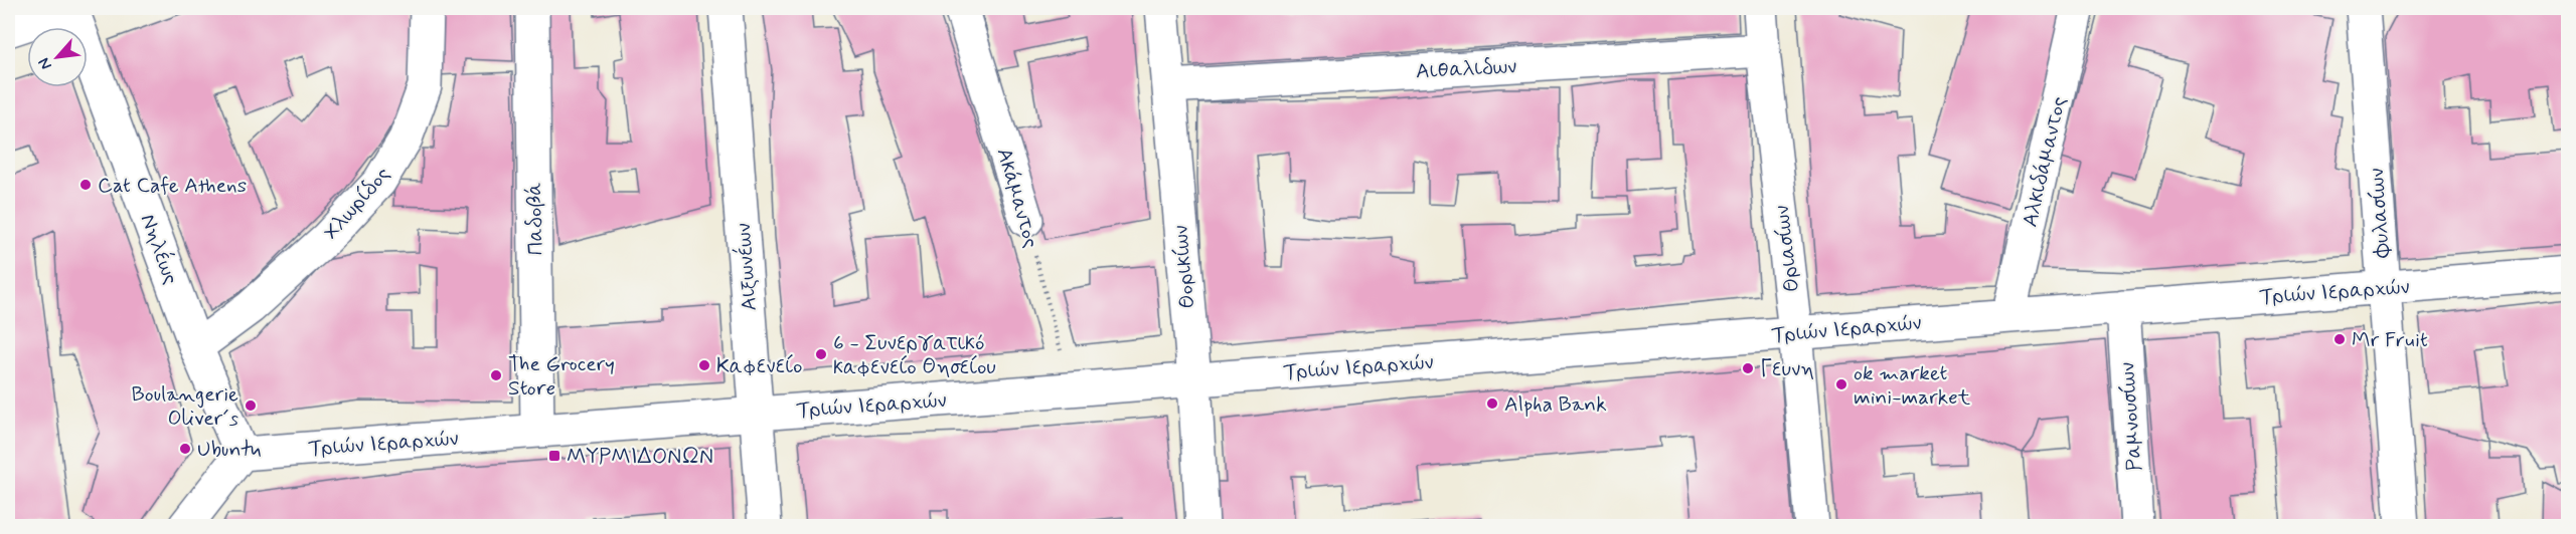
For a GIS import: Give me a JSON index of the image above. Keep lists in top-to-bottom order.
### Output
{
  "streets": {
    "street": [
      "Αιθαλιδων",
      "Αλκιδάμαντος",
      "Ακάμαντος",
      "Χλωρίδος",
      "Φυλασίων",
      "Παδοβά",
      "Νηλέως",
      "Θριασίων",
      "Αιξωνέων",
      "Θορικίων",
      "Τριών Ιεραρχών",
      "Ραμνουσίων"
    ]
  },
  "crossings": [
    ["Αιθαλιδων", "Θριασίων"],
    ["Αιθαλιδων", "Θορικίων"],
    ["Αλκιδάμαντος", "Τριών Ιεραρχών"],
    ["Ακάμαντος", "Τριών Ιεραρχών"],
    ["Χλωρίδος", "Νηλέως"],
    ["Φυλασίων", "Τριών Ιεραρχών"],
    ["Παδοβά", "Τριών Ιεραρχών"],
    ["Νηλέως", "Τριών Ιεραρχών"],
    ["Θριασίων", "Τριών Ιεραρχών"],
    ["Αιξωνέων", "Τριών Ιεραρχών"],
    ["Θορικίων", "Τριών Ιεραρχών"],
    ["Τριών Ιεραρχών", "Ραμνουσίων"]
  ],
  "places": {
    "other": [
      "Cat Cafe Athens",
      "Mr Fruit",
      "6 - Συνεργατικό καφενείο Θησείου",
      "Καφενείο",
      "Γευνη",
      "The Grocery Store",
      "ok market mini-market",
      "Alpha Bank",
      "Boulangerie Oliver´s",
      "Ubuntu"
    ],
    "transit": ["ΜΥΡΜΙΔΟΝΩΝ"]
  },
  "north": "bottom left"
}
